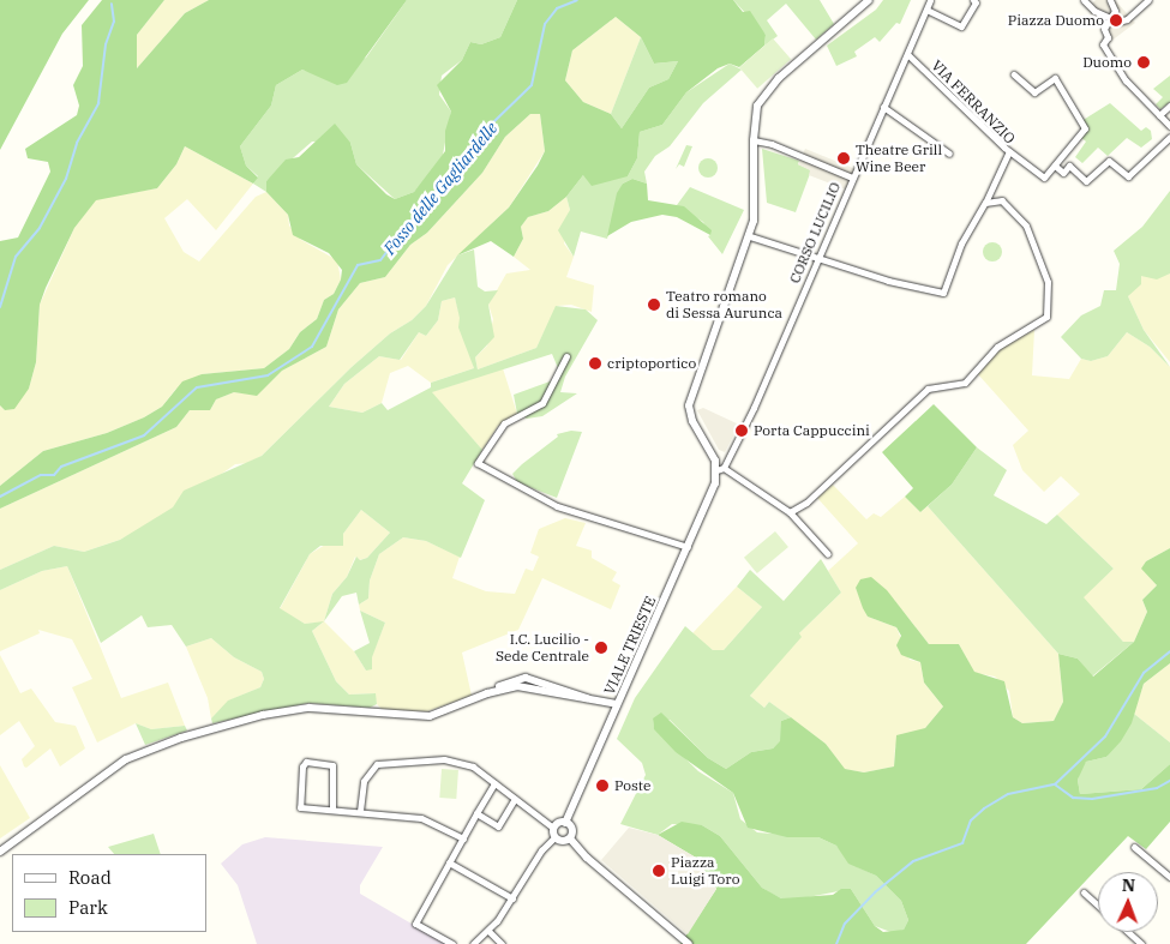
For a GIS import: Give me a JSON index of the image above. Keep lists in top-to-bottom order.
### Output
{
  "streets": {
    "street": ["VIA FERRANZIO", "CORSO LUCILIO", "VIALE TRIESTE"]
  },
  "crossings": [
    ["VIA FERRANZIO", "CORSO LUCILIO"],
    ["CORSO LUCILIO", "VIALE TRIESTE"]
  ],
  "water": ["Fosso delle Gagliardelle"],
  "places": [
    "Piazza Duomo",
    "Duomo",
    "Theatre Grill Wine Beer",
    "Teatro romano di Sessa Aurunca",
    "criptoportico",
    "Porta Cappuccini",
    "I.C. Lucilio - Sede Centrale",
    "Poste",
    "Piazza Luigi Toro"
  ],
  "legend": ["Road", "Park"],
  "north": "top"
}
